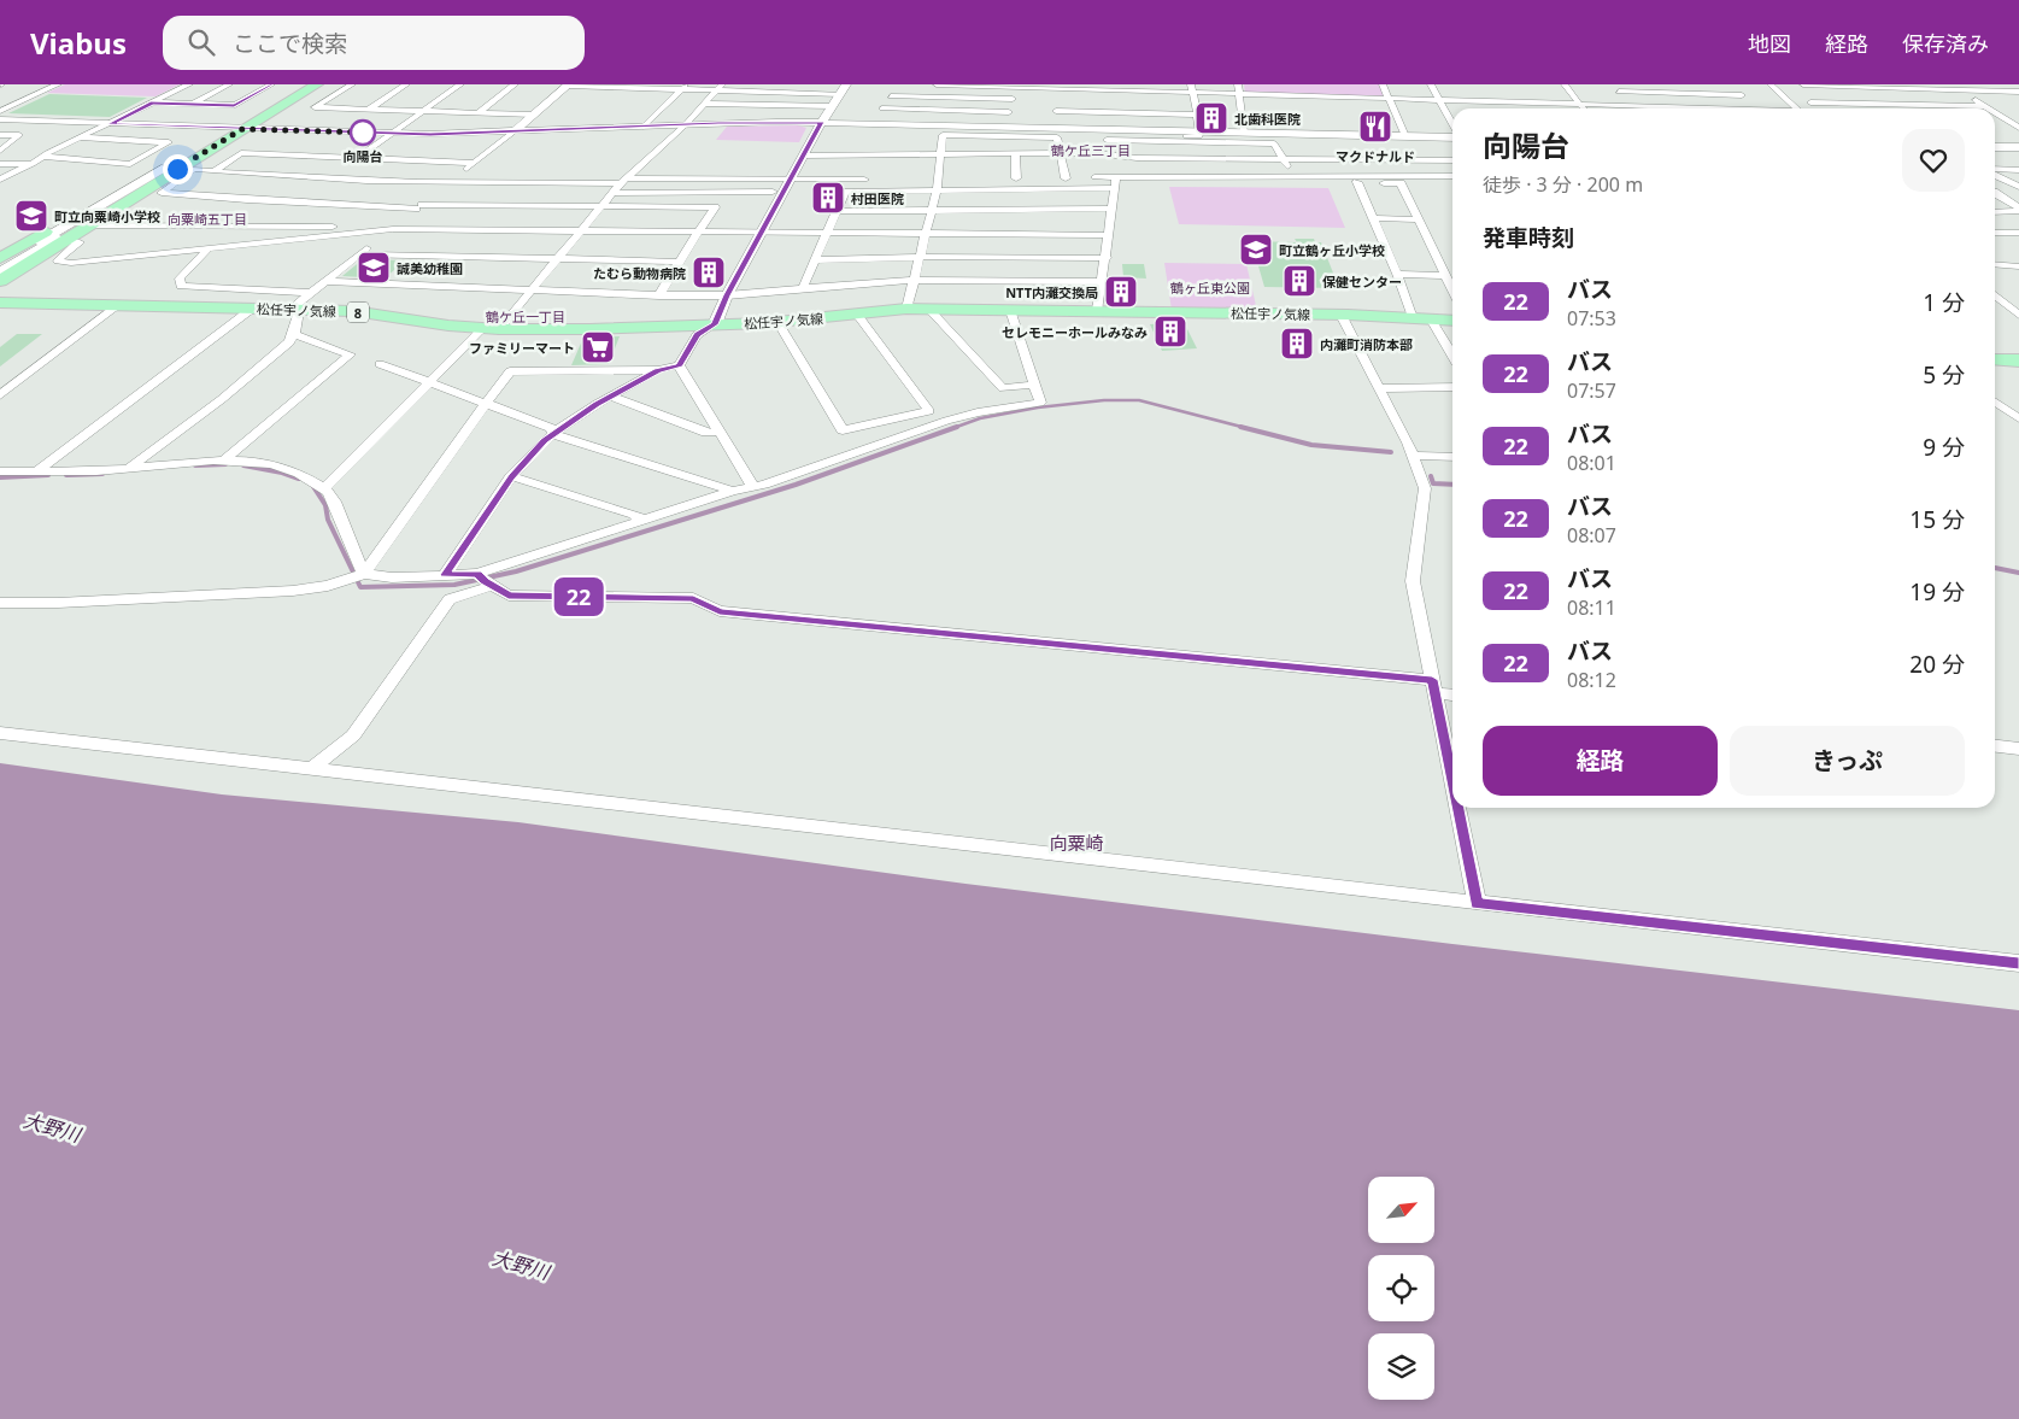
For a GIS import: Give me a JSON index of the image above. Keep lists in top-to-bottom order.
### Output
{
  "streets": {
    "main road": ["松任宇ノ気線", "8"]
  },
  "districts": [
    "鶴ケ丘三丁目",
    "向粟崎五丁目",
    "鶴ケ丘一丁目",
    "向粟崎"
  ],
  "water": ["大野川"],
  "parks": ["鶴ヶ丘東公園"],
  "places": {
    "building": [
      "北歯科医院",
      "村田医院",
      "たむら動物病院",
      "保健センター",
      "NTT内灘交換局",
      "セレモニーホールみなみ",
      "内灘町消防本部"
    ],
    "restaurant": ["マクドナルド"],
    "other": ["向陽台"],
    "school or university": ["町立向粟崎小学校", "町立鶴ヶ丘小学校", "誠美幼稚園"],
    "supermarket": ["ファミリーマート"]
  },
  "lines": ["bus line 22"],
  "north": "top right",
  "page": {
    "header": "Viabus",
    "search": "ここで検索",
    "nav": ["地図", "経路", "保存済み"],
    "on_map": "22",
    "heading": [
      ["向陽台", "徒歩 · 3 分 · 200 m"],
      "発車時刻"
    ],
    "list": [
      {
        "mark": "22",
        "name": "バス",
        "note": "07:53",
        "value": "1 分"
      },
      {
        "mark": "22",
        "name": "バス",
        "note": "07:57",
        "value": "5 分"
      },
      {
        "mark": "22",
        "name": "バス",
        "note": "08:01",
        "value": "9 分"
      },
      {
        "mark": "22",
        "name": "バス",
        "note": "08:07",
        "value": "15 分"
      },
      {
        "mark": "22",
        "name": "バス",
        "note": "08:11",
        "value": "19 分"
      },
      {
        "mark": "22",
        "name": "バス",
        "note": "08:12",
        "value": "20 分"
      }
    ],
    "buttons": ["経路", "きっぷ"]
  }
}
